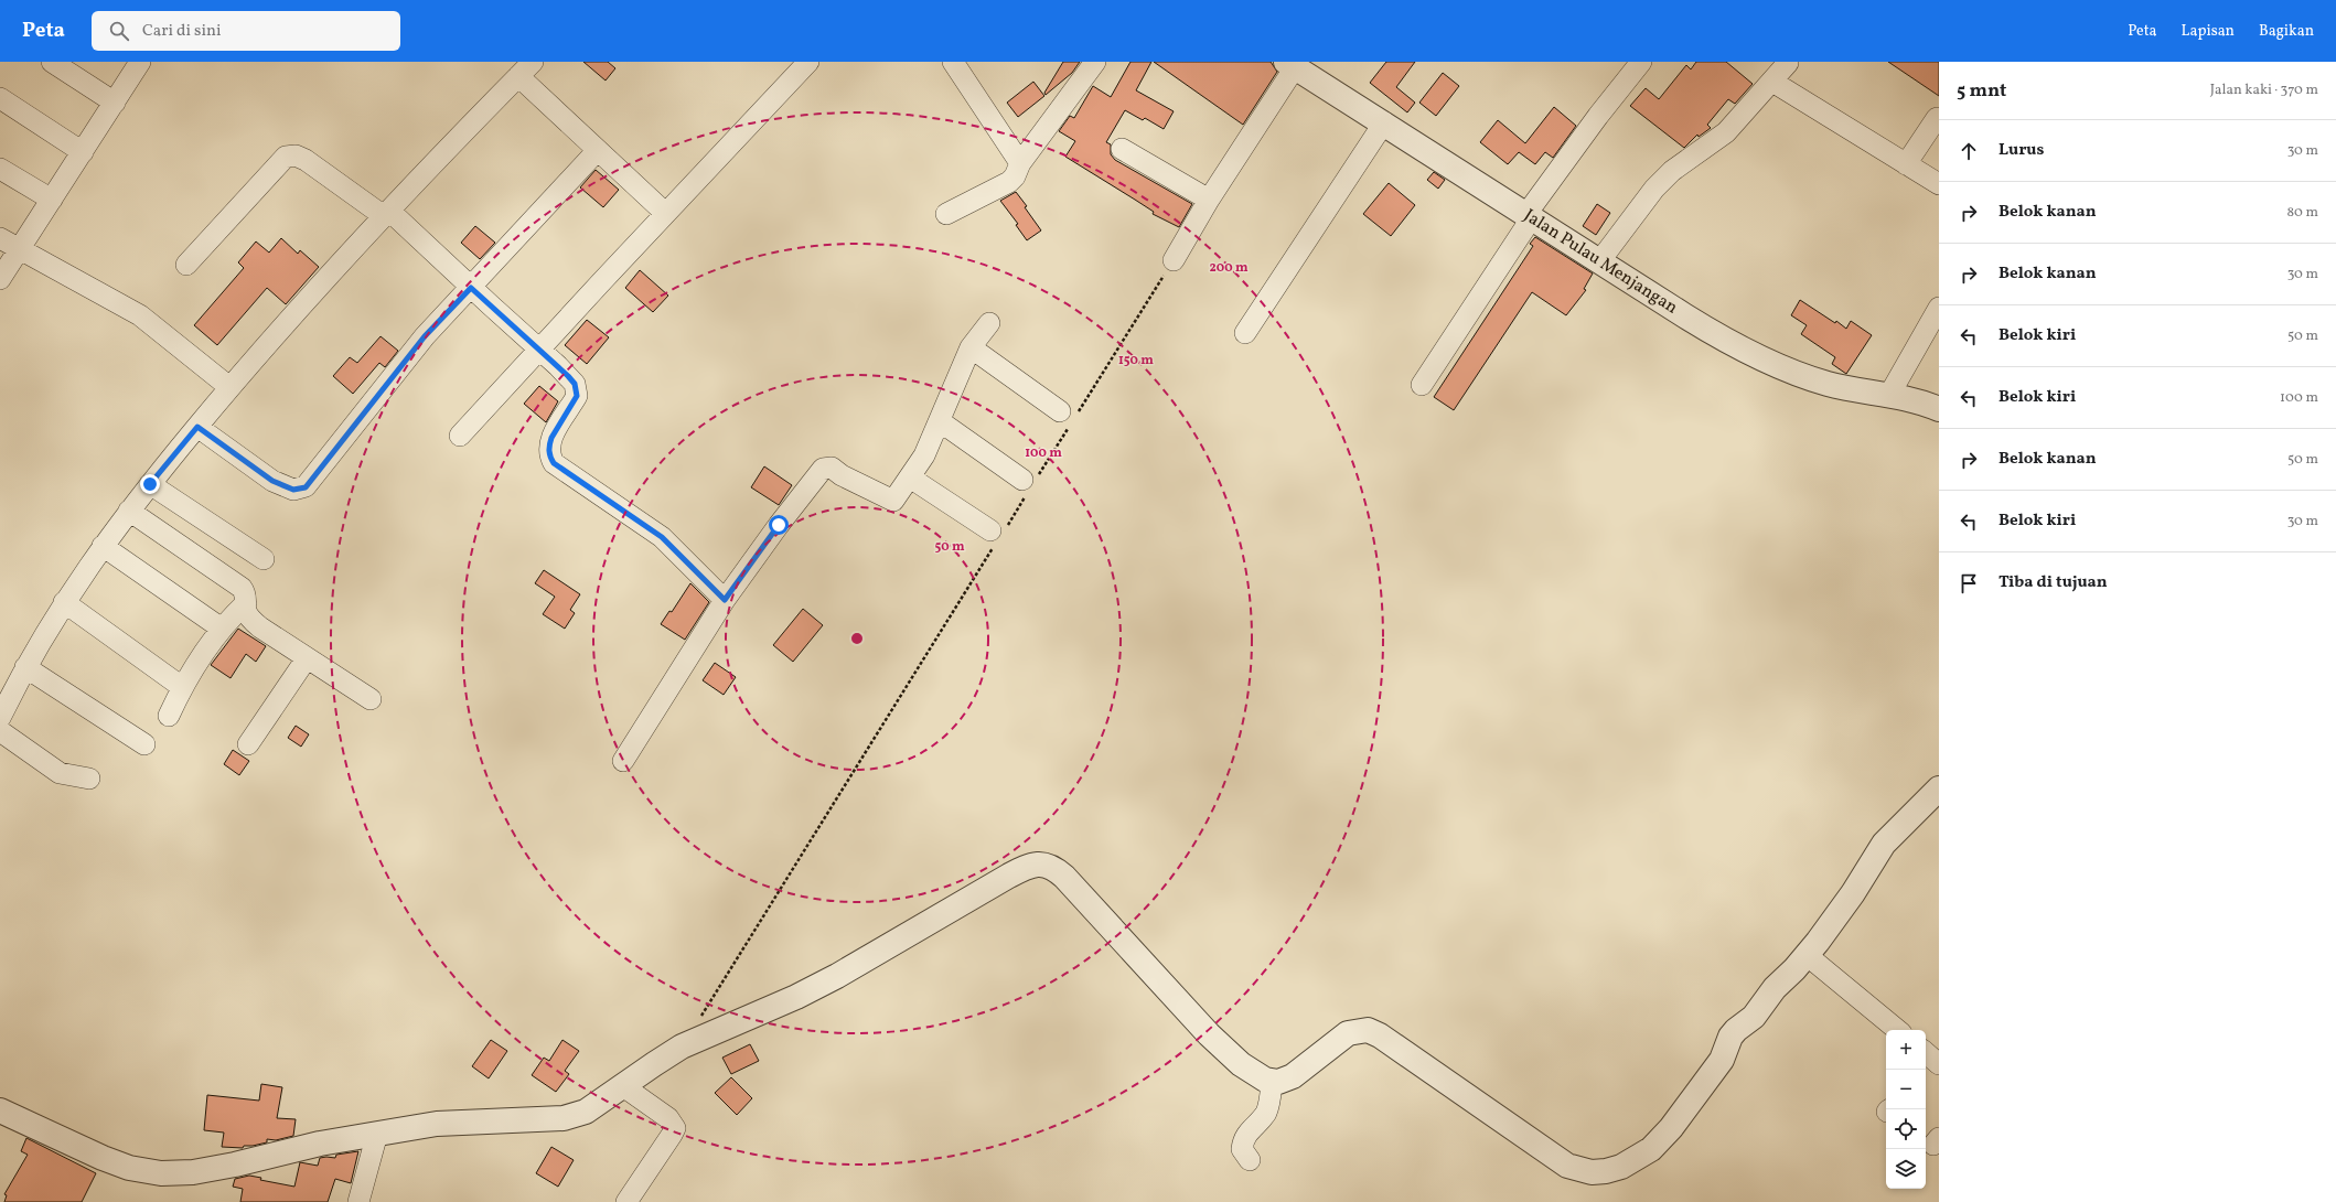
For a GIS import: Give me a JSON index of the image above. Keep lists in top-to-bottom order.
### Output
{
  "streets": {
    "street": ["Jalan Pulau Menjangan"]
  },
  "page": {
    "header": "Peta",
    "search": "Cari di sini",
    "nav": ["Peta", "Lapisan", "Bagikan"],
    "heading": ["5 mnt", "Jalan kaki · 370 m"],
    "list": [
      ["Lurus", "30 m"],
      ["Belok kanan", "80 m"],
      ["Belok kanan", "30 m"],
      ["Belok kiri", "50 m"],
      ["Belok kiri", "100 m"],
      ["Belok kanan", "50 m"],
      ["Belok kiri", "30 m"],
      "Tiba di tujuan"
    ],
    "map_buttons": ["+", "−"]
  },
  "rings": [
    "200 m",
    "150 m",
    "100 m",
    "50 m"
  ]
}
